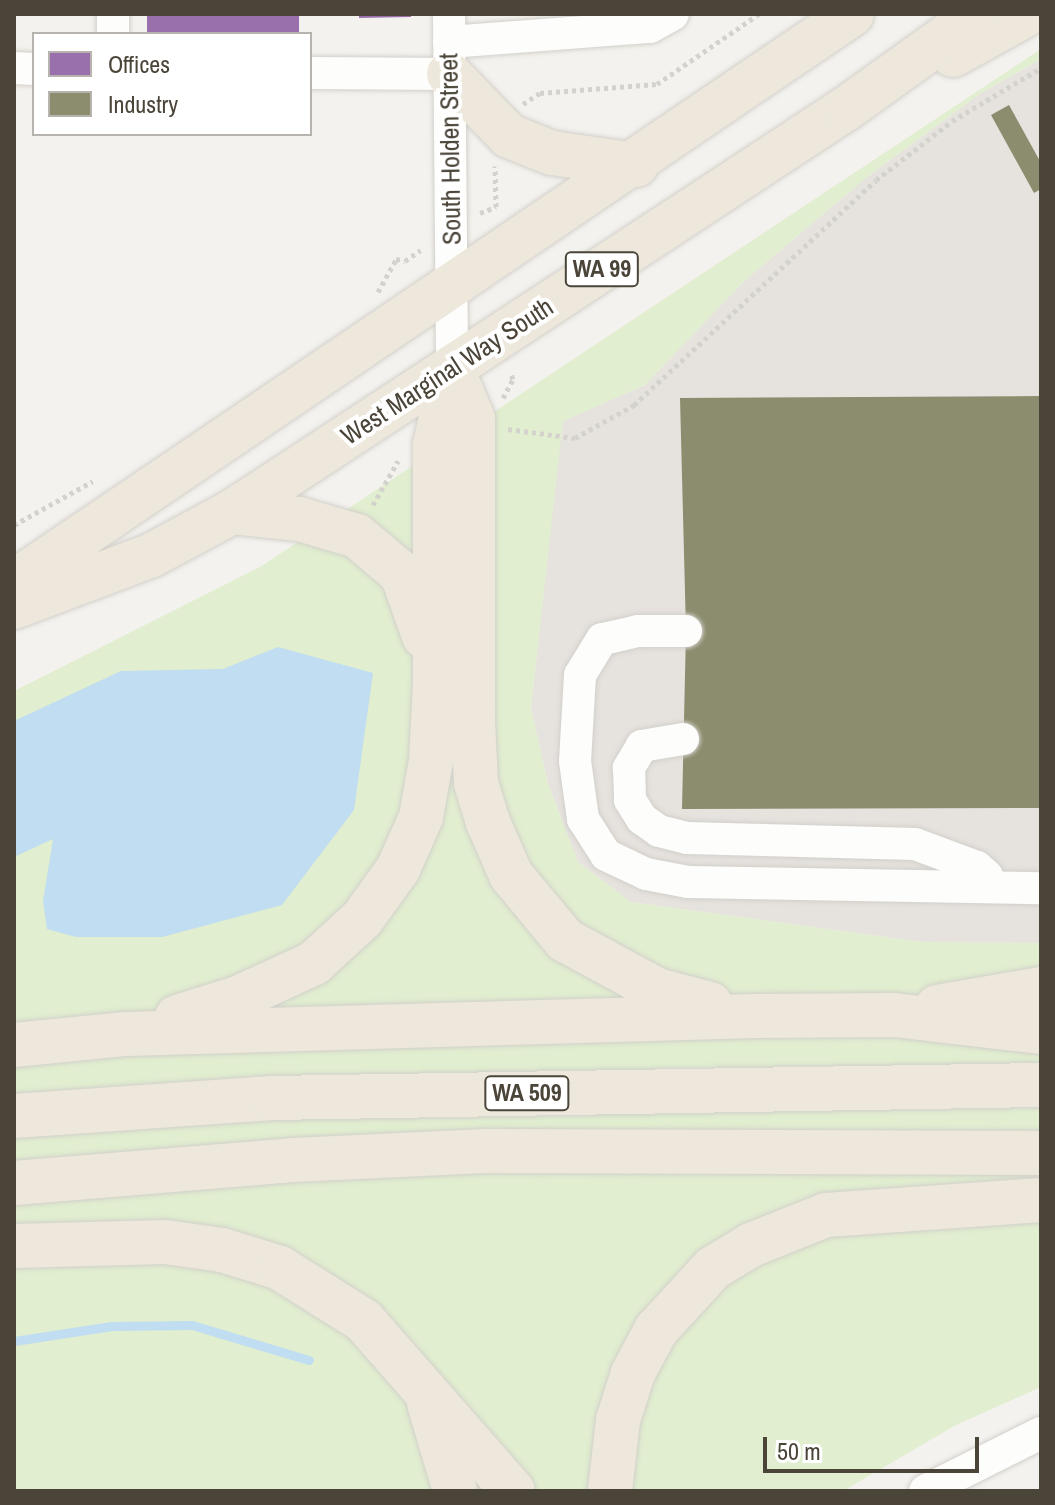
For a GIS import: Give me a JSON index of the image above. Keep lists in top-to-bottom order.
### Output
{
  "streets": {
    "highway": ["WA 99", "West Marginal Way South", "WA 509"],
    "street": ["South Holden Street"]
  },
  "crossings": [
    ["South Holden Street", "WA 99"],
    ["South Holden Street", "West Marginal Way South"]
  ],
  "legend": ["Offices", "Industry"],
  "scale_bar": "50 m"
}
